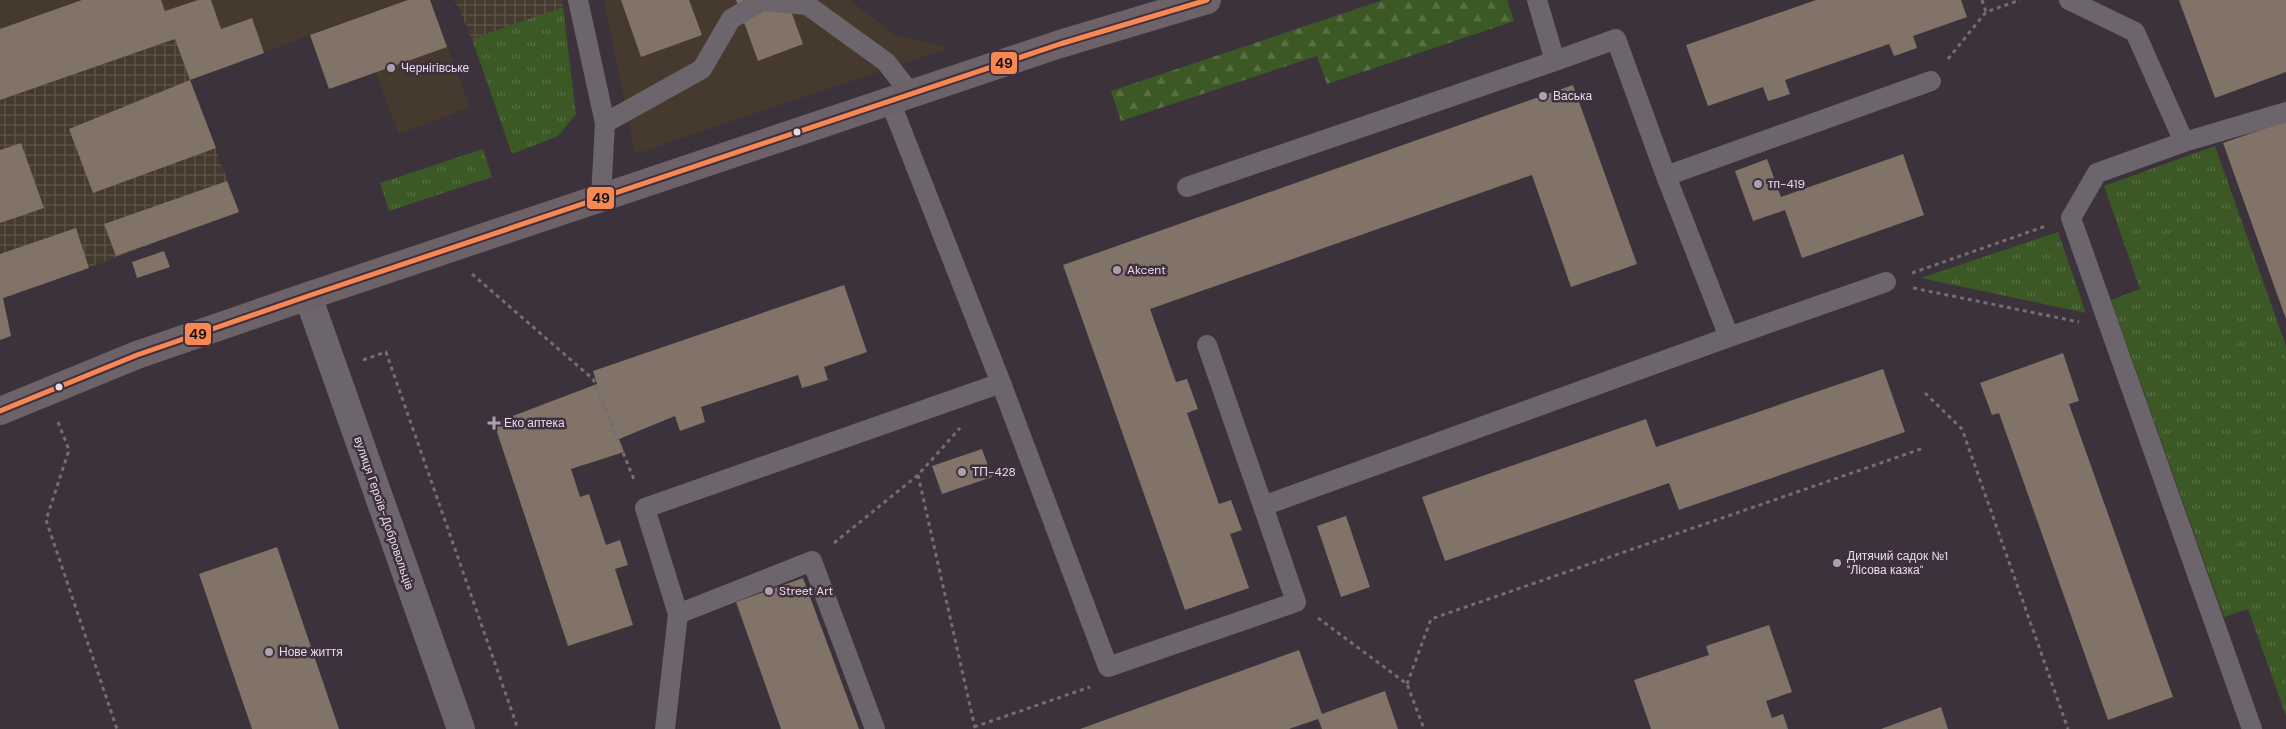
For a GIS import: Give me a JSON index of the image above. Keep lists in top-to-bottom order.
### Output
{
  "streets": {
    "street": ["вулиця Героїв-Добровольців"]
  },
  "places": {
    "other": [
      "Чернігівське",
      "Васька",
      "тп-419",
      "Akcent",
      "ТП-428",
      "Дитячий садок №1 \"Лісова казка\"",
      "Street Art",
      "Нове життя"
    ],
    "health": ["Еко аптека"]
  },
  "lines": ["transit line 49"]
}
